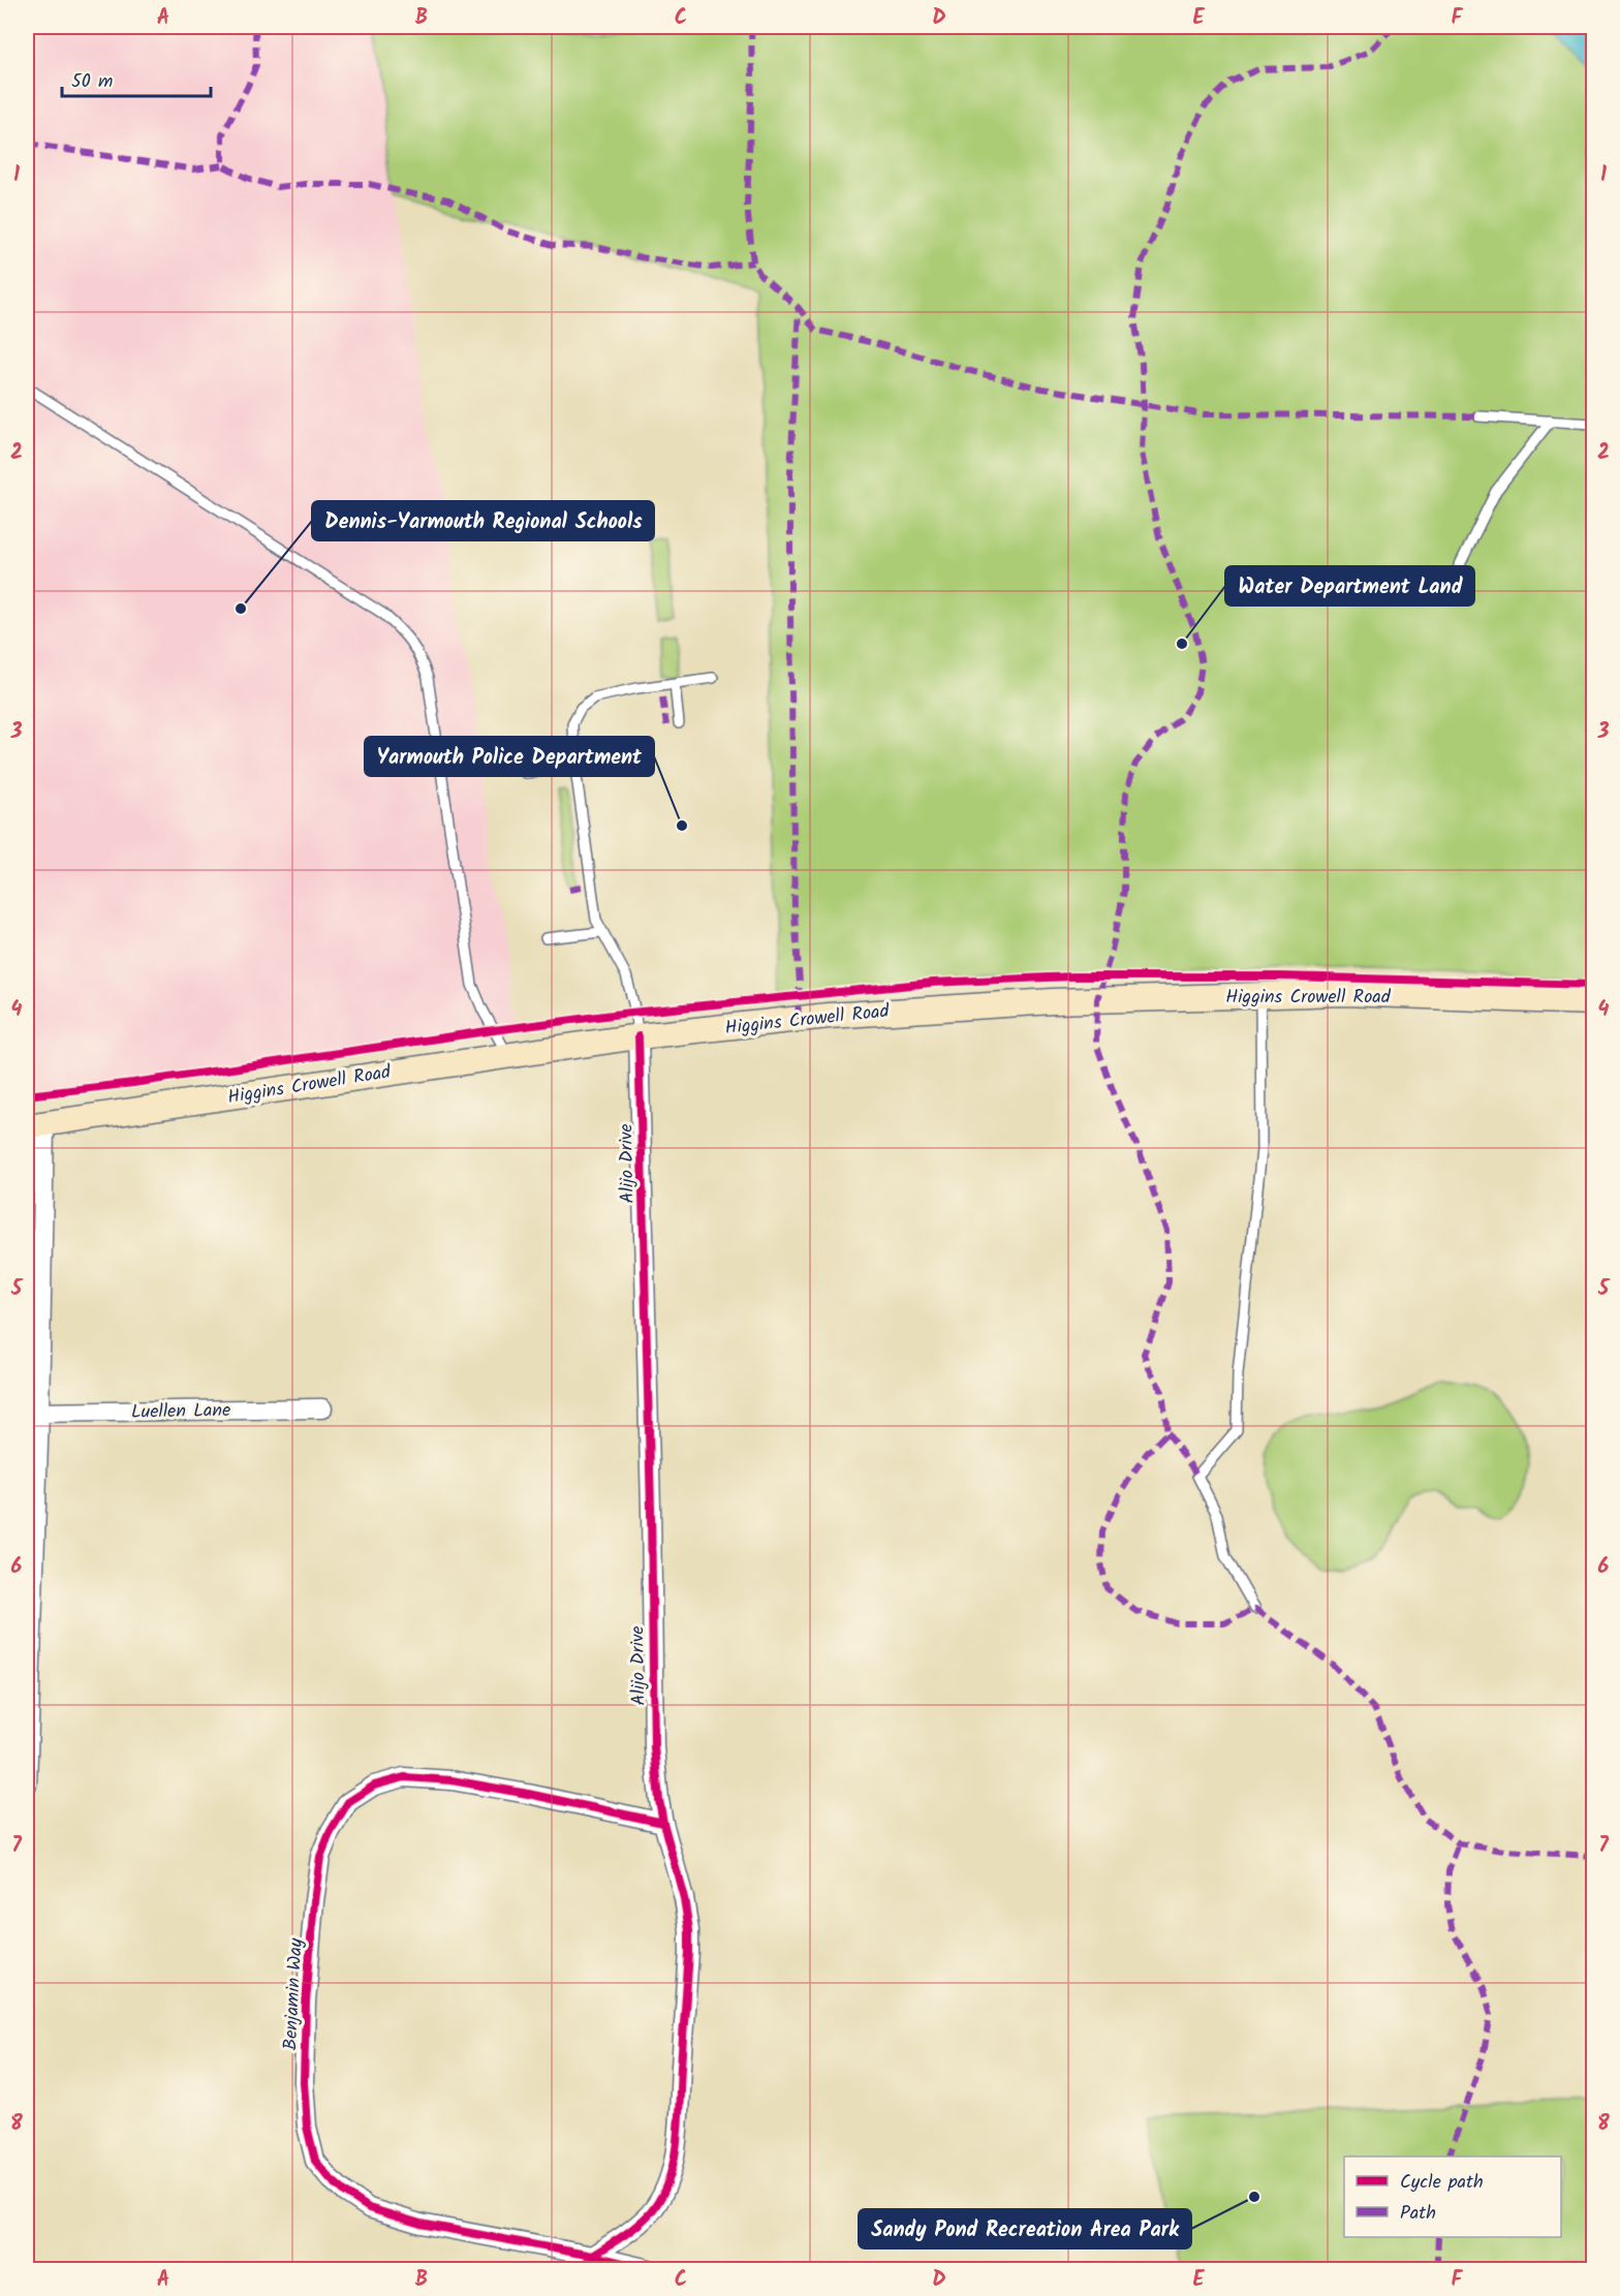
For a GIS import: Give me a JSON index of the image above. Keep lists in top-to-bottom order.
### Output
{
  "streets": {
    "main road": ["Higgins Crowell Road"],
    "street": ["Alijo Drive", "Luellen Lane", "Benjamin Way"]
  },
  "crossings": [
    ["Higgins Crowell Road", "Alijo Drive"],
    ["Alijo Drive", "Benjamin Way"]
  ],
  "places": [
    "Dennis-Yarmouth Regional Schools",
    "Water Department Land",
    "Yarmouth Police Department",
    "Sandy Pond Recreation Area Park"
  ],
  "legend": ["Cycle path", "Path"],
  "scale_bar": "50 m",
  "grid": {
    "columns": [
      "A",
      "B",
      "C",
      "D",
      "E",
      "F"
    ],
    "rows": [
      "1",
      "2",
      "3",
      "4",
      "5",
      "6",
      "7",
      "8"
    ]
  }
}
